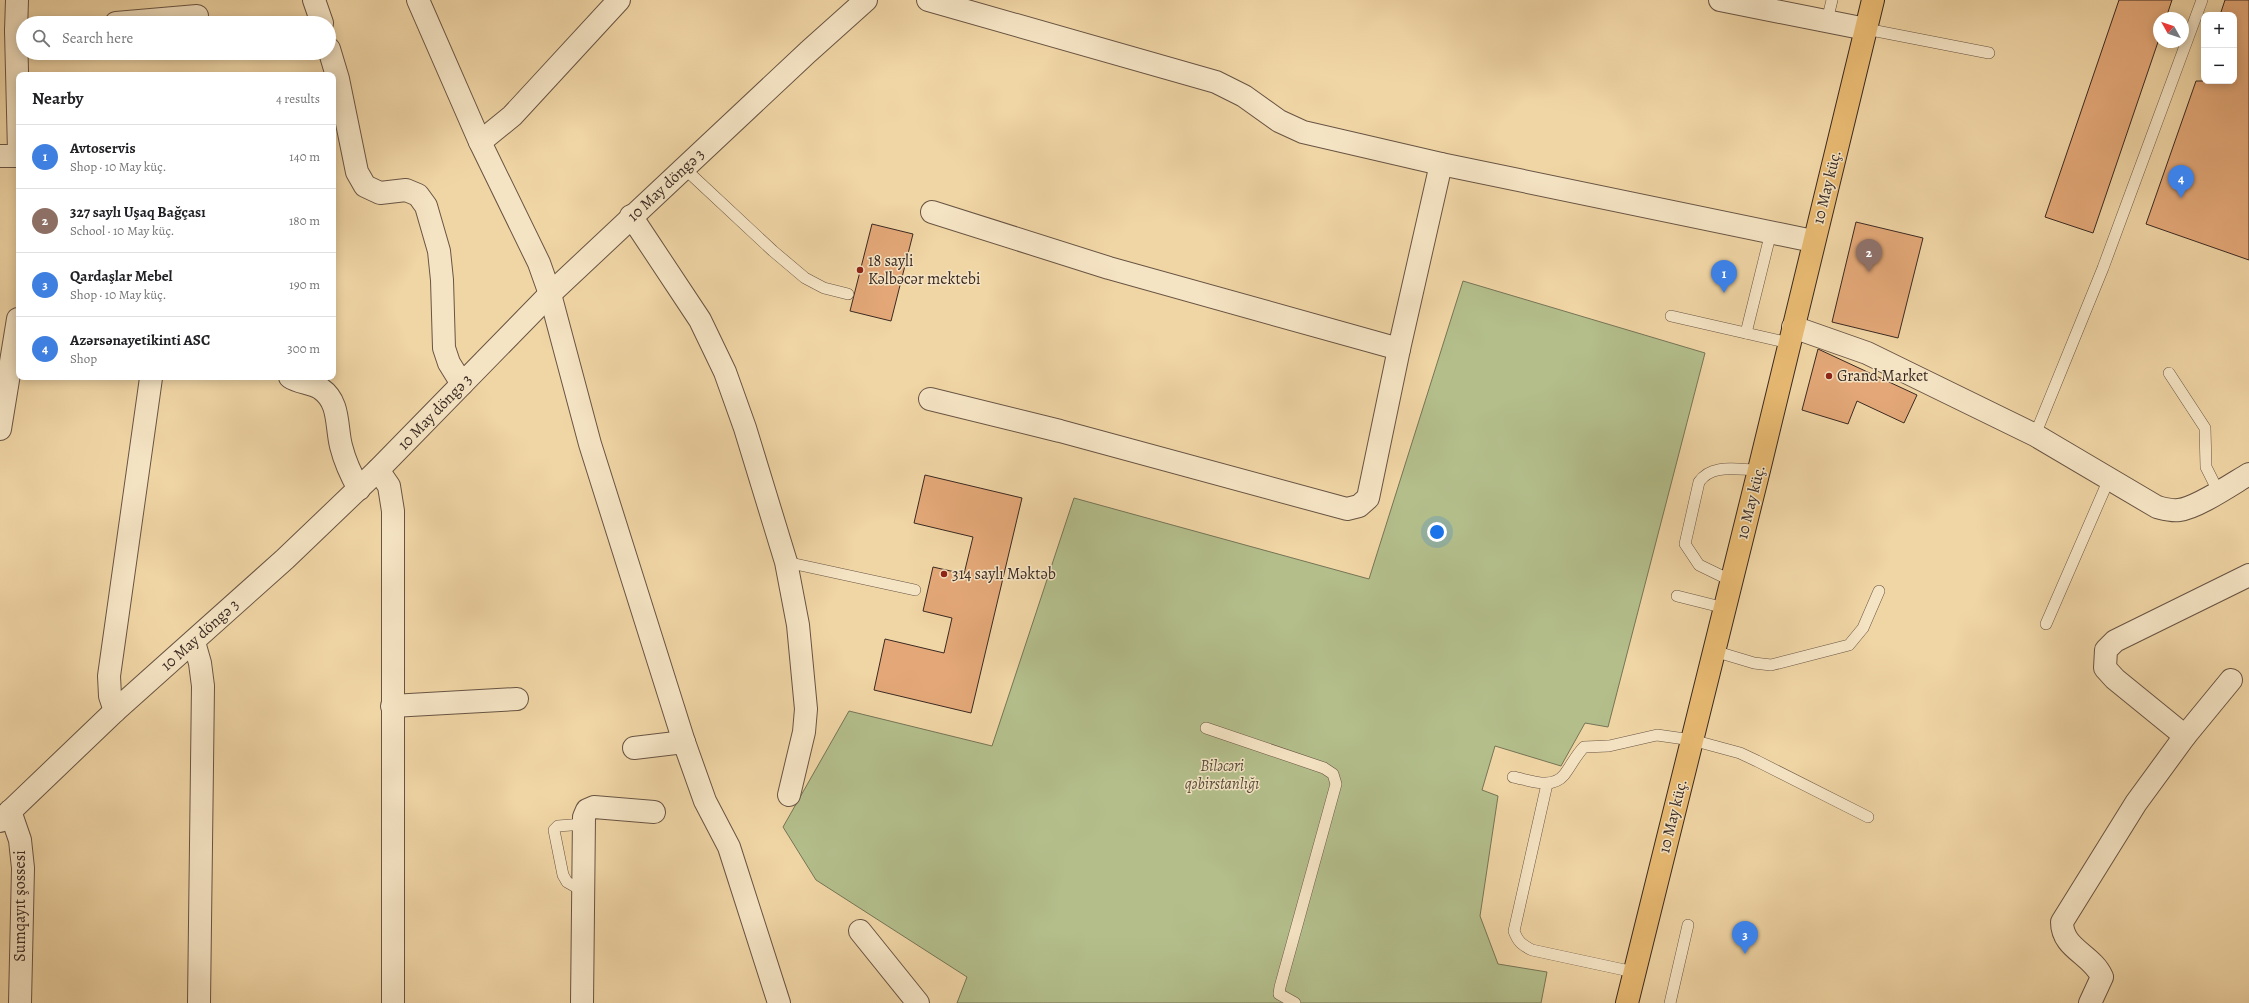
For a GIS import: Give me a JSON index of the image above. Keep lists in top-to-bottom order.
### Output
{
  "streets": {
    "main road": ["10 May küç."],
    "street": ["10 May döngə 3", "Sumqayıt şossesi"]
  },
  "crossings": [
    ["10 May döngə 3", "Sumqayıt şossesi"]
  ],
  "parks": ["Biləcəri qəbirstanlığı"],
  "places": ["18 sayli Kəlbəcər mektebi", "Grand Market", "314 saylı Məktəb"],
  "north": "top left",
  "page": {
    "map_buttons": ["+", "−"],
    "search": "Search here",
    "heading": ["Nearby", "4 results"],
    "list": [
      {
        "mark": "1",
        "name": "Avtoservis",
        "note": "Shop · 10 May küç.",
        "value": "140 m"
      },
      {
        "mark": "2",
        "name": "327 saylı Uşaq Bağçası",
        "note": "School · 10 May küç.",
        "value": "180 m"
      },
      {
        "mark": "3",
        "name": "Qardaşlar Mebel",
        "note": "Shop · 10 May küç.",
        "value": "190 m"
      },
      {
        "mark": "4",
        "name": "Azərsənayetikinti ASC",
        "note": "Shop",
        "value": "300 m"
      }
    ],
    "pins": [
      "4",
      "2",
      "1",
      "3"
    ]
  }
}
